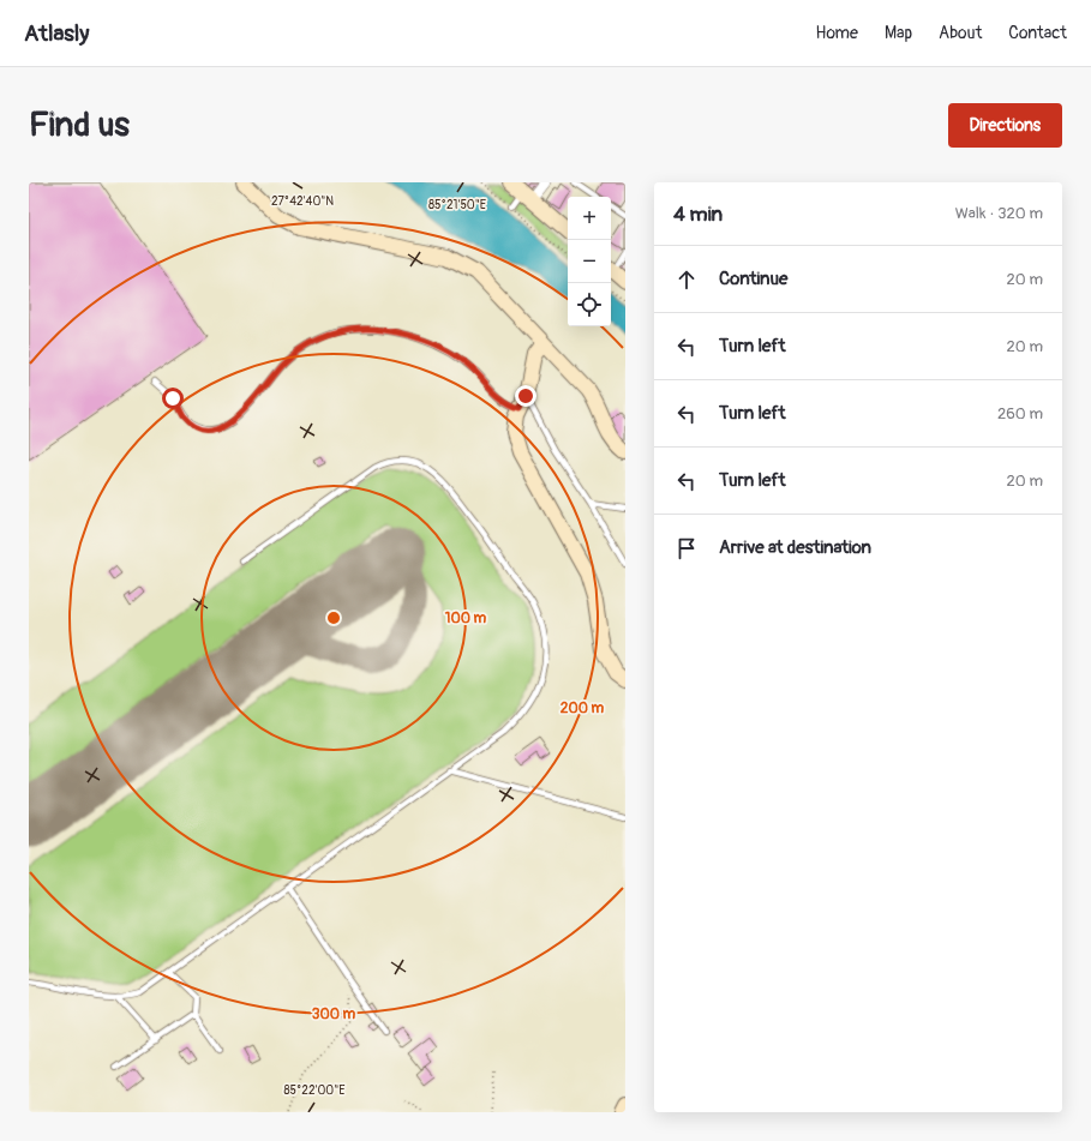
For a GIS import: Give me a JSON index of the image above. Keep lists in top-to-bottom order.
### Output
{
  "page": {
    "header": "Atlasly",
    "nav": [
      "Home",
      "Map",
      "About",
      "Contact"
    ],
    "buttons": "Directions",
    "title": "Find us",
    "heading": ["4 min", "Walk · 320 m"],
    "map_buttons": ["+", "−"],
    "list": [
      ["Continue", "20 m"],
      ["Turn left", "20 m"],
      ["Turn left", "260 m"],
      ["Turn left", "20 m"],
      "Arrive at destination"
    ]
  },
  "coordinates": ["27°42'40\"N", "85°21'50\"E", "85°22'00\"E"],
  "rings": ["100 m", "200 m", "300 m"]
}
